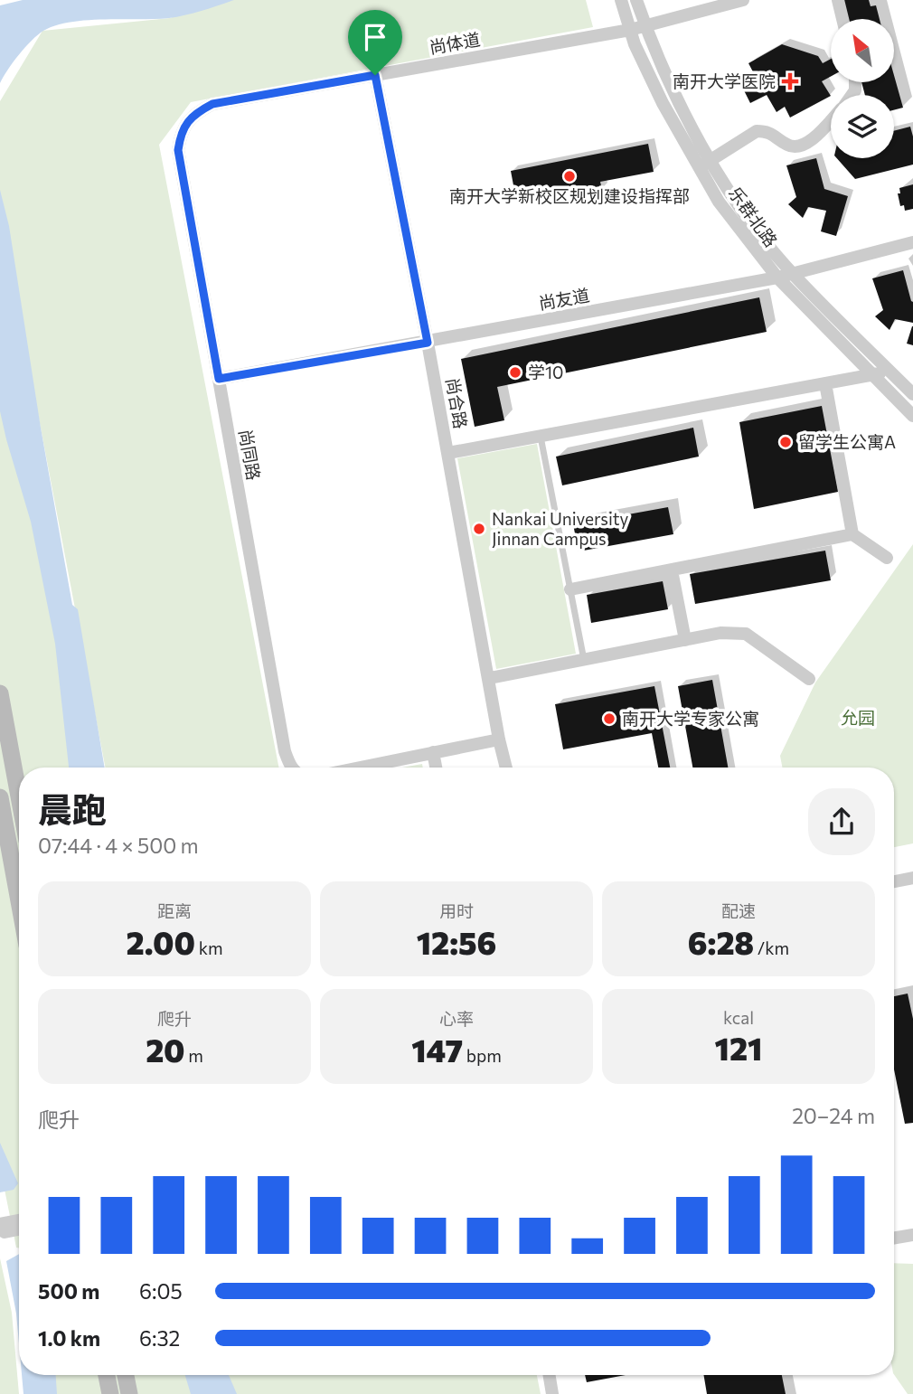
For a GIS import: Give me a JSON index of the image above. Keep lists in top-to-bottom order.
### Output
{
  "streets": {
    "street": [
      "尚体道",
      "乐群北路",
      "尚友道",
      "尚合路",
      "尚同路"
    ]
  },
  "crossings": [
    ["尚体道", "乐群北路"],
    ["尚体道", "尚合路"],
    ["尚体道", "尚同路"],
    ["乐群北路", "尚友道"],
    ["尚友道", "尚合路"],
    ["尚友道", "尚同路"]
  ],
  "parks": ["允园"],
  "places": {
    "health": ["南开大学医院"],
    "other": [
      "南开大学新校区规划建设指挥部",
      "学10",
      "留学生公寓A",
      "Nankai University Jinnan Campus",
      "南开大学专家公寓"
    ]
  },
  "north": "top left",
  "page": {
    "heading": ["晨跑", "07:44 · 4 × 500 m"],
    "stats": [
      ["距离", "2.00 km"],
      ["用时", "12:56"],
      ["配速", "6:28 /km"],
      ["爬升", "20 m"],
      ["心率", "147 bpm"],
      ["kcal", "121"]
    ],
    "chart": ["爬升", "20–24 m"],
    "list": [
      {
        "name": "500 m",
        "note": "6:05"
      },
      {
        "name": "1.0 km",
        "note": "6:32"
      }
    ]
  }
}
